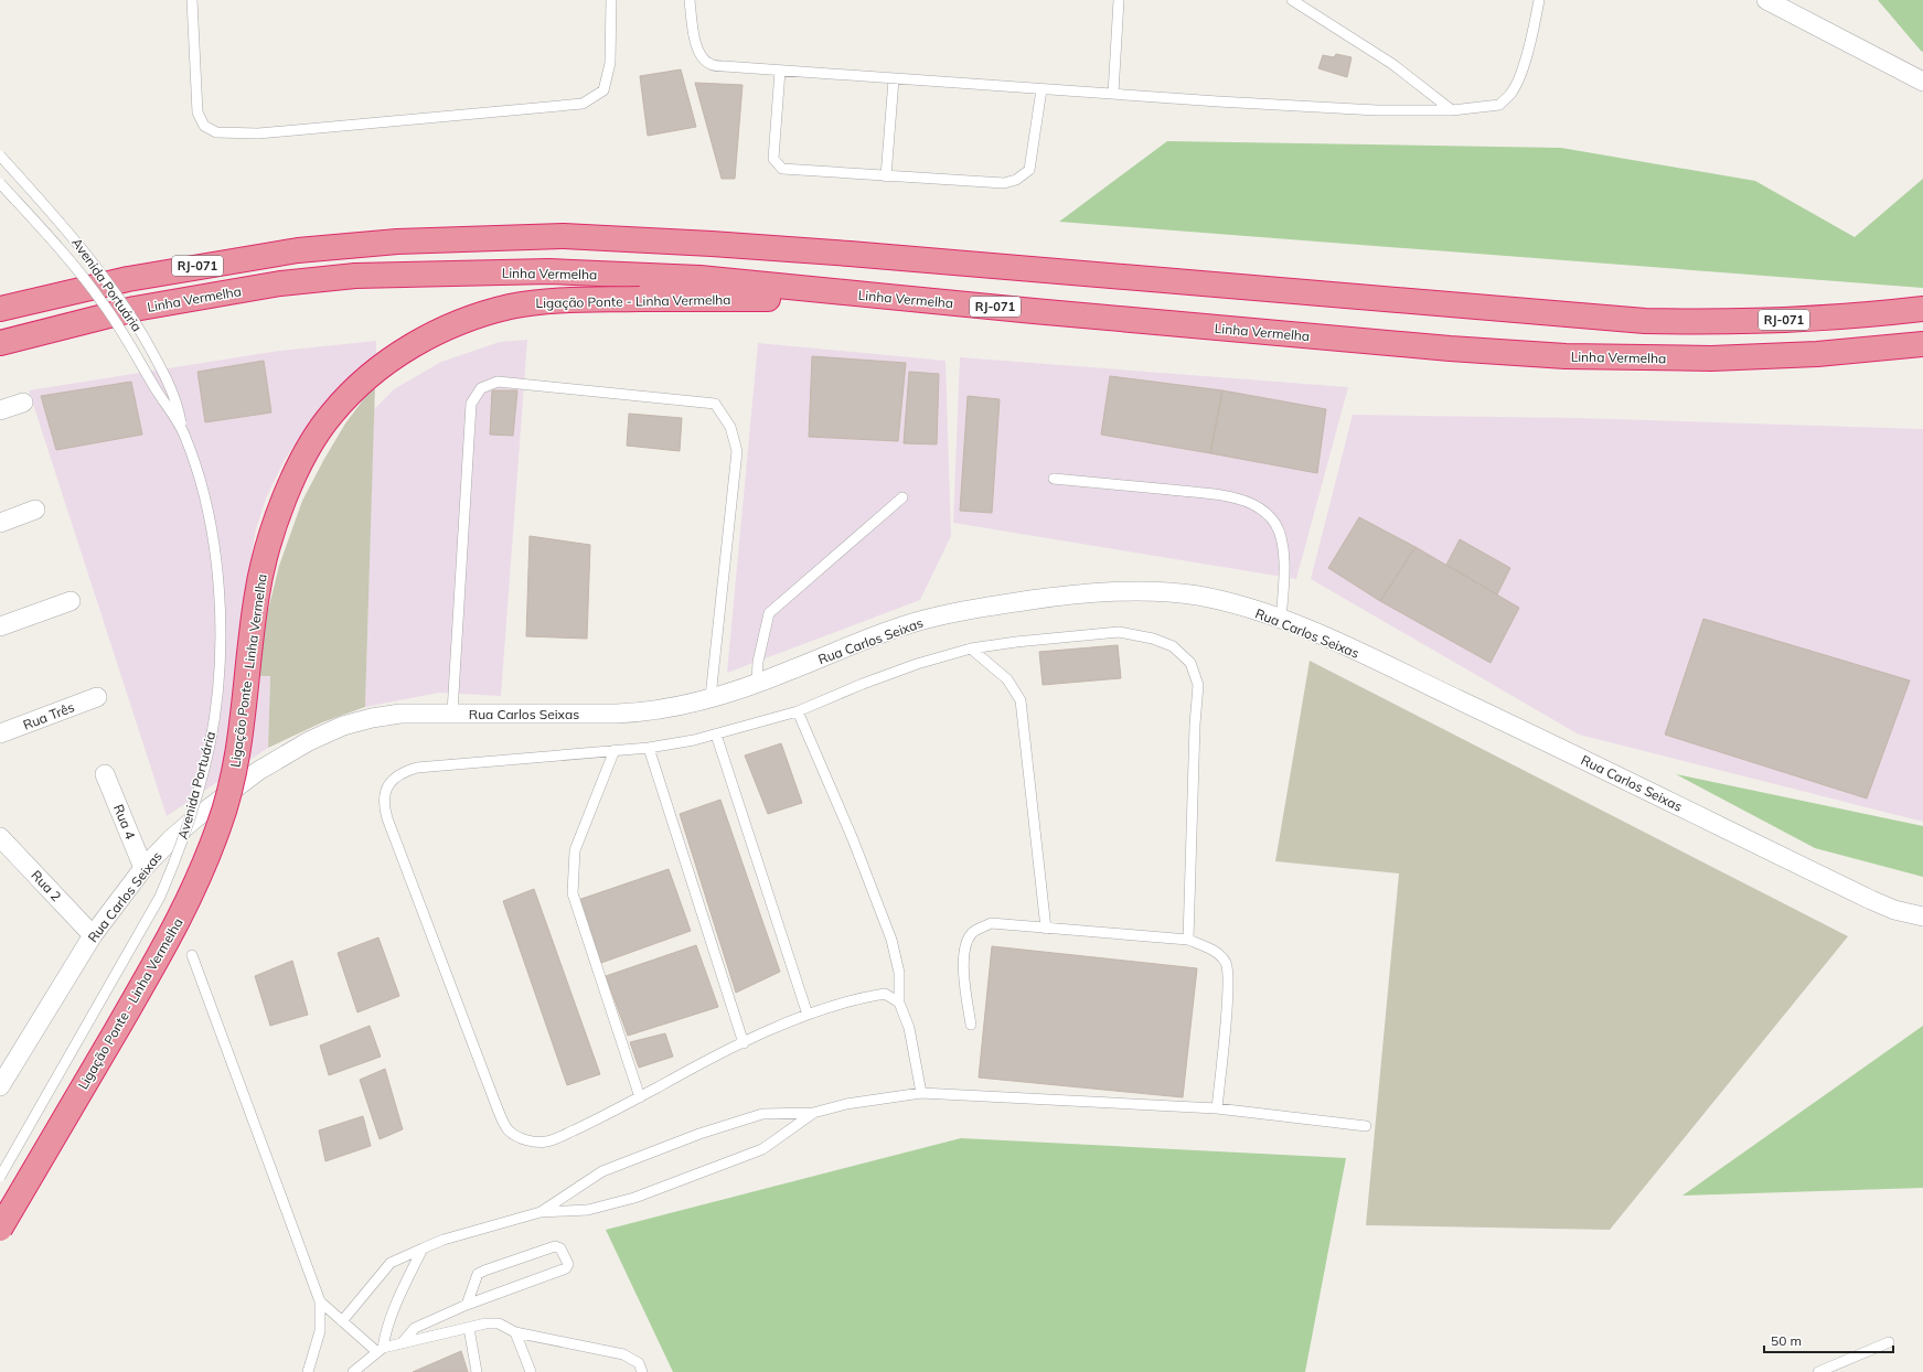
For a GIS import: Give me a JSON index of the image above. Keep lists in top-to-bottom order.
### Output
{
  "streets": {
    "highway": ["RJ-071", "Linha Vermelha", "Ligação Ponte - Linha Vermelha"],
    "street": [
      "Rua Carlos Seixas",
      "Rua Três",
      "Rua 4",
      "Rua 2"
    ],
    "lane": ["Avenida Portuária"]
  },
  "crossings": [
    ["Linha Vermelha", "Ligação Ponte - Linha Vermelha"],
    ["Rua Carlos Seixas", "Rua 4"],
    ["Rua Carlos Seixas", "Rua 2"]
  ],
  "scale_bar": "50 m"
}
